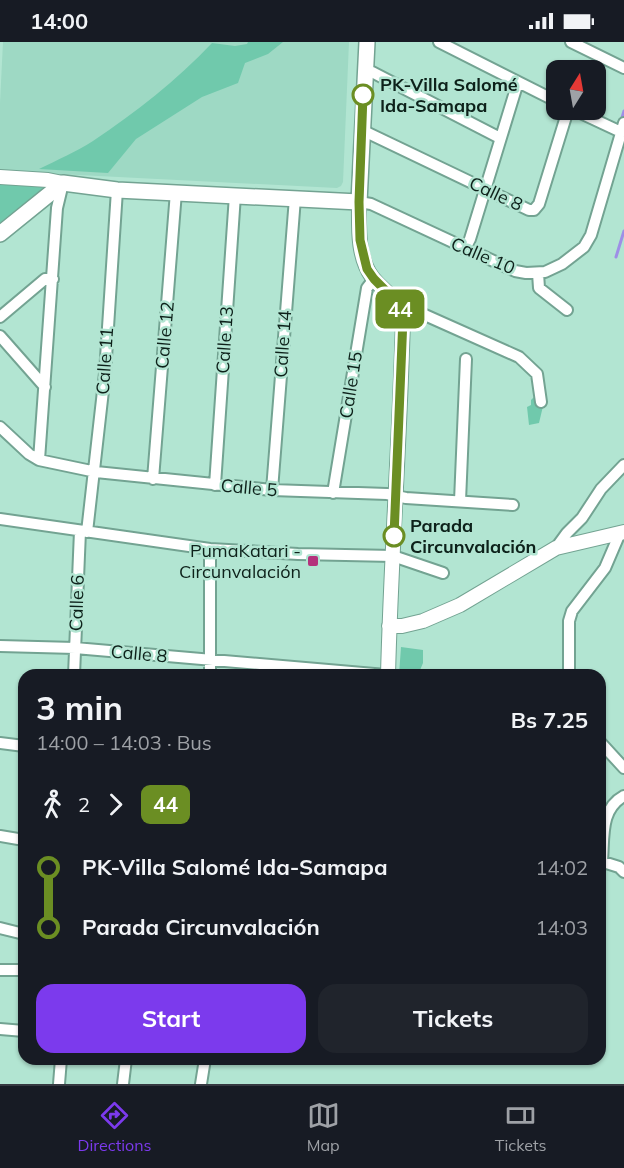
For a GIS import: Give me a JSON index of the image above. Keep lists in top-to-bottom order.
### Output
{
  "streets": {
    "street": [
      "Calle 8",
      "Calle 10",
      "Calle 12",
      "Calle 13",
      "Calle 14",
      "Calle 11",
      "Calle 15",
      "Calle 5",
      "Calle 6"
    ]
  },
  "crossings": [
    ["Calle 8", "Calle 6"],
    ["Calle 12", "Calle 5"],
    ["Calle 13", "Calle 5"],
    ["Calle 14", "Calle 5"],
    ["Calle 11", "Calle 5"],
    ["Calle 11", "Calle 6"],
    ["Calle 15", "Calle 5"]
  ],
  "places": {
    "other": ["PK-Villa Salomé Ida-Samapa", "Parada Circunvalación"],
    "transit": ["PumaKatari - Circunvalación"]
  },
  "lines": ["bus line 44"],
  "north": "top",
  "page": {
    "status": "14:00",
    "on_map": "44",
    "heading": ["3 min", "14:00 – 14:03 · Bus", "Bs 7.25"],
    "legs": ["2", "44"],
    "list": [
      {
        "name": "PK-Villa Salomé Ida-Samapa",
        "value": "14:02"
      },
      {
        "name": "Parada Circunvalación",
        "value": "14:03"
      }
    ],
    "buttons": ["Start", "Tickets"],
    "tabs": ["Directions", "Map", "Tickets"]
  }
}
